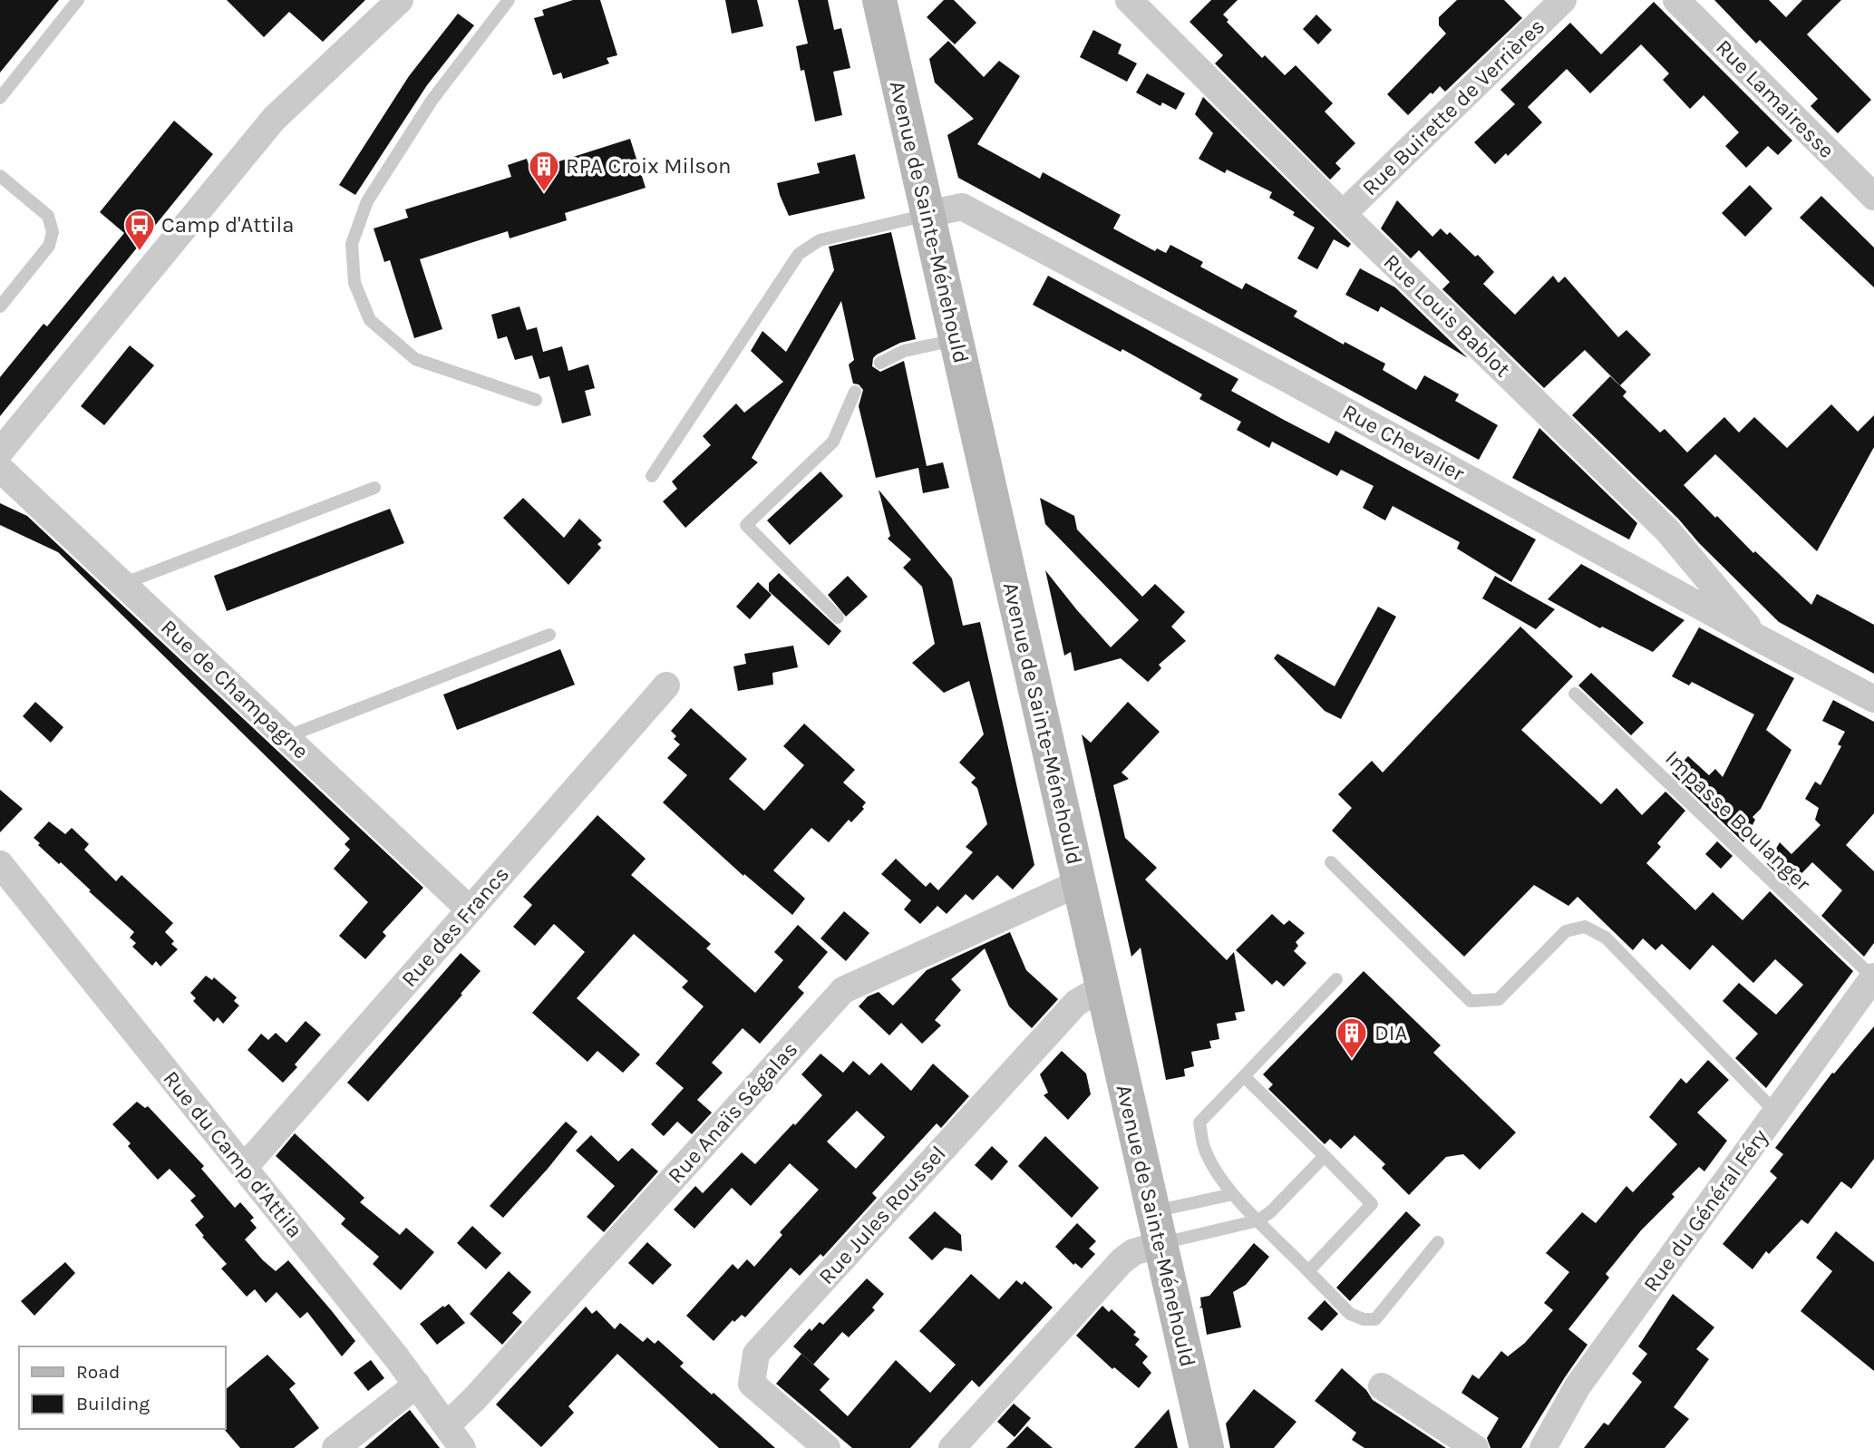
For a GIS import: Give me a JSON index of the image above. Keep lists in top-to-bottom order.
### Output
{
  "streets": {
    "main road": ["Avenue de Sainte-Ménehould"],
    "street": [
      "Rue Lamairesse",
      "Rue Buirette de Verrières",
      "Rue Louis Bablot",
      "Rue Chevalier",
      "Rue de Champagne",
      "Rue des Francs",
      "Rue Anaïs Ségalas",
      "Rue du Camp d'Attila",
      "Rue du Général Féry",
      "Rue Jules Roussel"
    ],
    "lane": ["Impasse Boulanger"]
  },
  "crossings": [
    ["Rue Buirette de Verrières", "Rue Louis Bablot"],
    ["Avenue de Sainte-Ménehould", "Rue Chevalier"],
    ["Avenue de Sainte-Ménehould", "Rue Anaïs Ségalas"],
    ["Avenue de Sainte-Ménehould", "Rue Jules Roussel"],
    ["Rue Louis Bablot", "Rue Chevalier"],
    ["Rue de Champagne", "Rue des Francs"],
    ["Impasse Boulanger", "Rue du Général Féry"],
    ["Rue des Francs", "Rue du Camp d'Attila"],
    ["Rue Anaïs Ségalas", "Rue du Camp d'Attila"]
  ],
  "places": {
    "building": ["RPA Croix Milson", "DIA"],
    "bus stop": ["Camp d'Attila"]
  },
  "legend": ["Road", "Building"]
}
